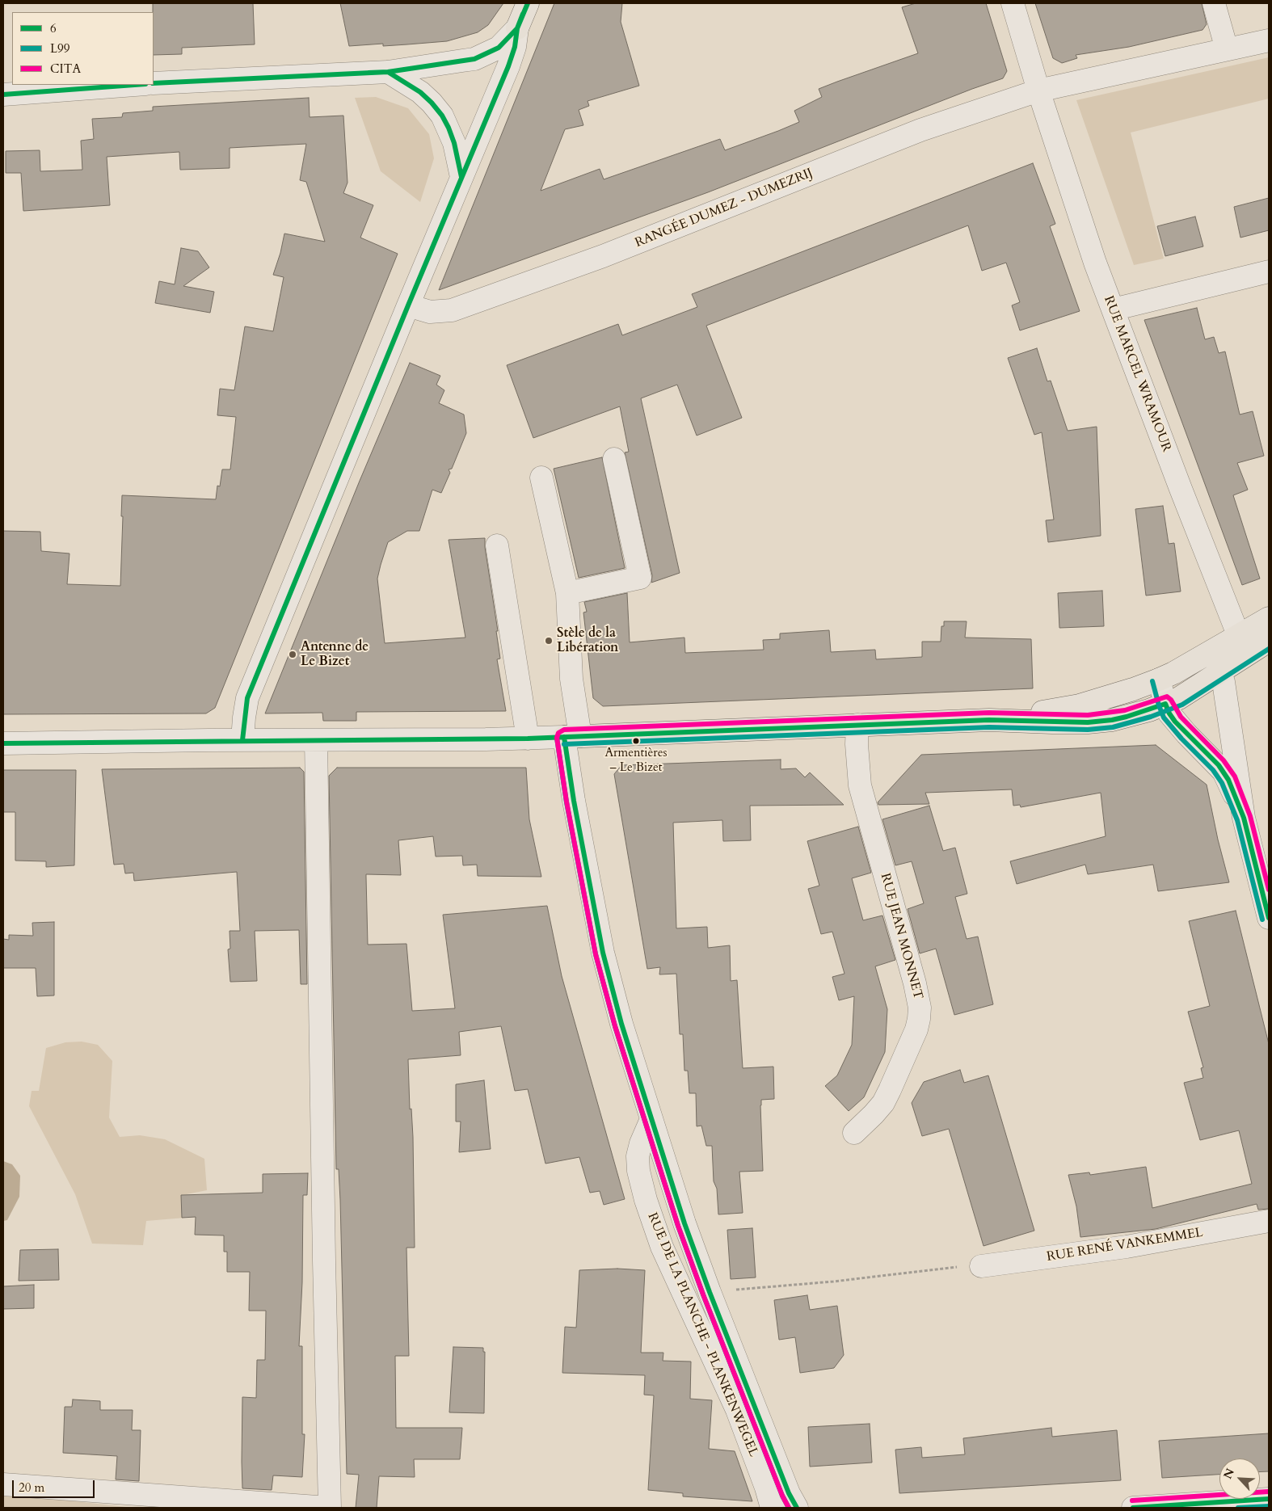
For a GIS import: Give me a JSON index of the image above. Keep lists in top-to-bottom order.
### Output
{
  "streets": {
    "street": [
      "RANGÉE DUMEZ - DUMEZRIJ",
      "RUE MARCEL WRAMOUR",
      "RUE JEAN MONNET",
      "RUE RENÉ VANKEMMEL",
      "RUE DE LA PLANCHE - PLANKENWEGEL"
    ]
  },
  "crossings": [
    ["RANGÉE DUMEZ - DUMEZRIJ", "RUE MARCEL WRAMOUR"]
  ],
  "places": ["Stèle de la Libération", "Antenne de Le Bizet", "Armentières – Le Bizet"],
  "lines": ["transit line 6", "transit line L99", "transit line CITA"],
  "legend": ["6", "L99", "CITA"],
  "scale_bar": "20 m",
  "north": "top left"
}
